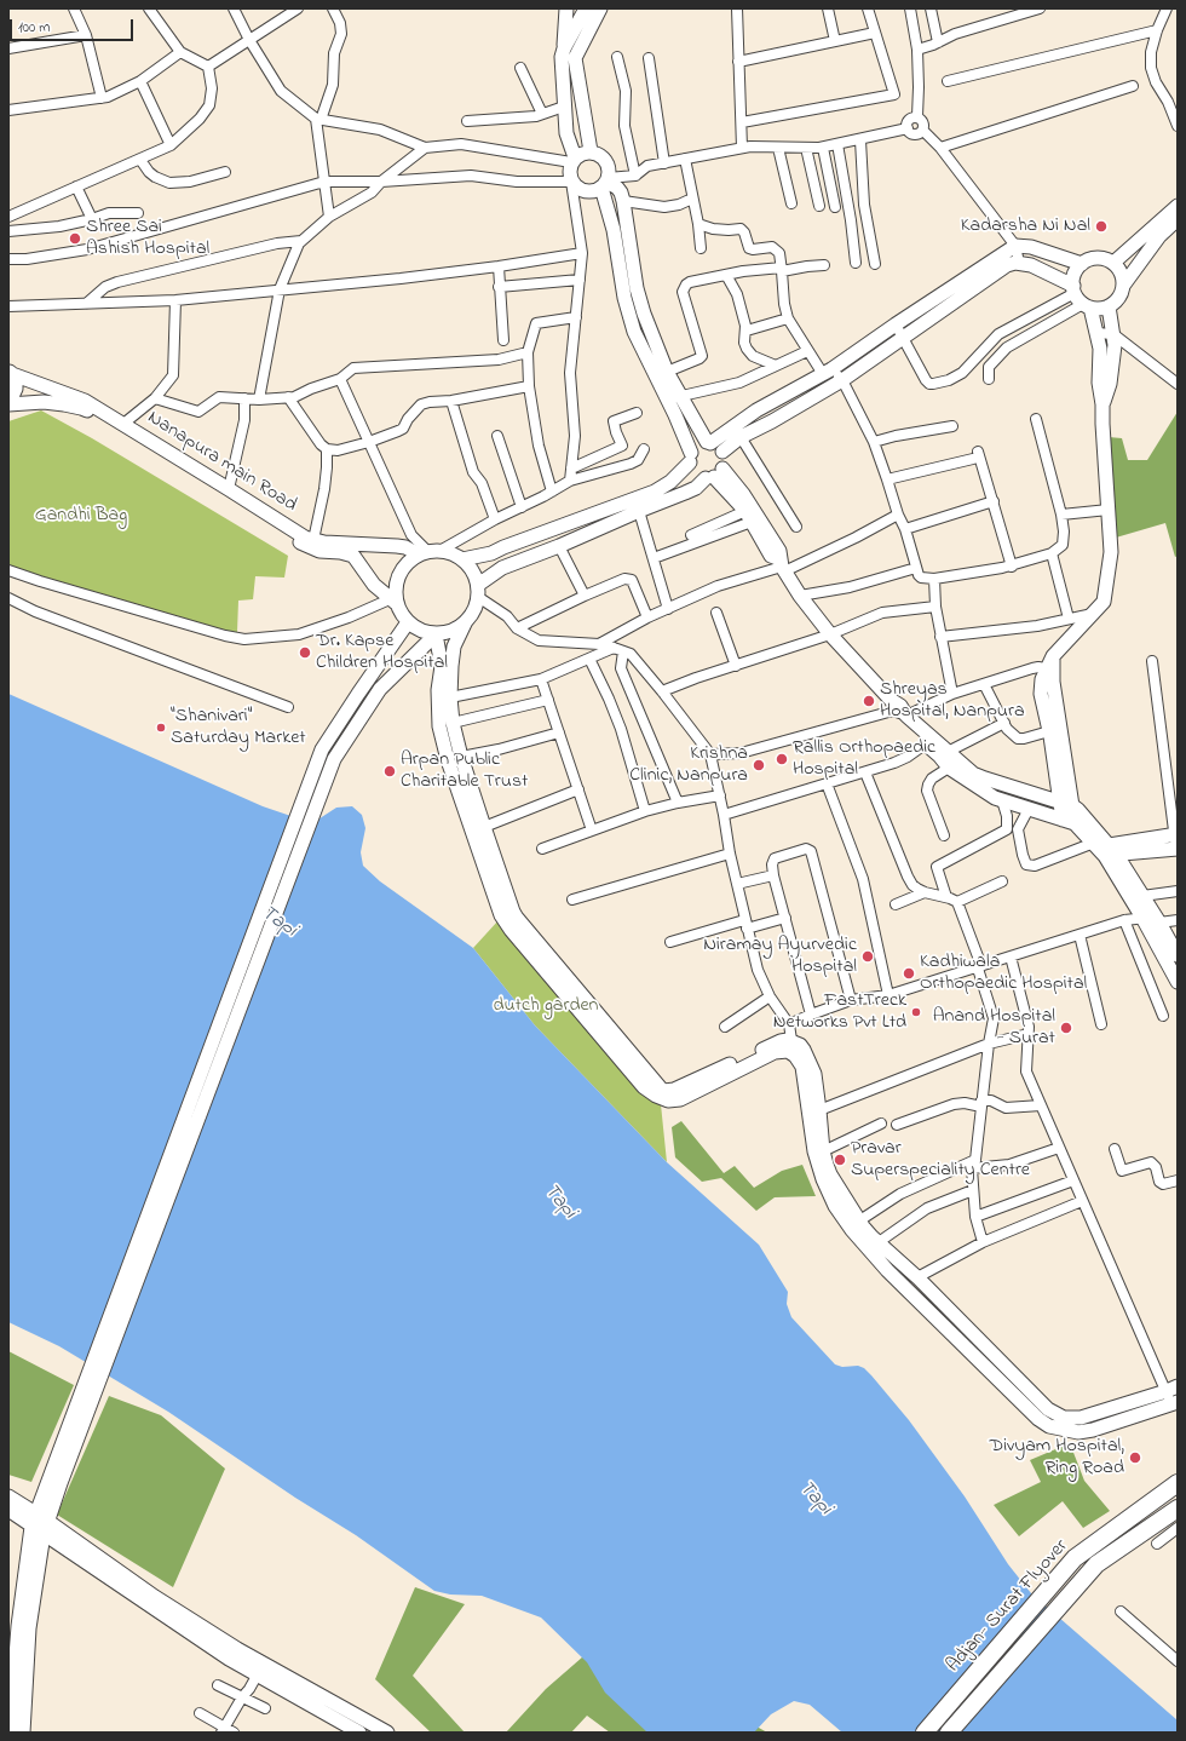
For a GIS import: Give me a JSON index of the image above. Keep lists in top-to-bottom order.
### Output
{
  "streets": {
    "highway": ["Adjan- Surat Flyover"],
    "main road": ["Nanapura main Road"]
  },
  "water": ["Tapi"],
  "parks": ["Gandhi Bag", "dutch garden"],
  "places": [
    "Kadarsha Ni Nal",
    "Shree Sai Ashish Hospital",
    "Dr. Kapse Children Hospital",
    "Shreyas Hospital, Nanpura",
    "\"Shanivari\" Saturday Market",
    "Rallis Orthopaedic Hospital",
    "Krishna Clinic, Nanpura",
    "Arpan Public Charitable Trust",
    "Niramay Ayurvedic Hospital",
    "Kadhiwala Orthopaedic Hospital",
    "FastTreck Networks Pvt Ltd",
    "Anand Hospital - Surat",
    "Pravar Superspeciality Centre",
    "Divyam Hospital, Ring Road"
  ],
  "scale_bar": "100 m"
}
